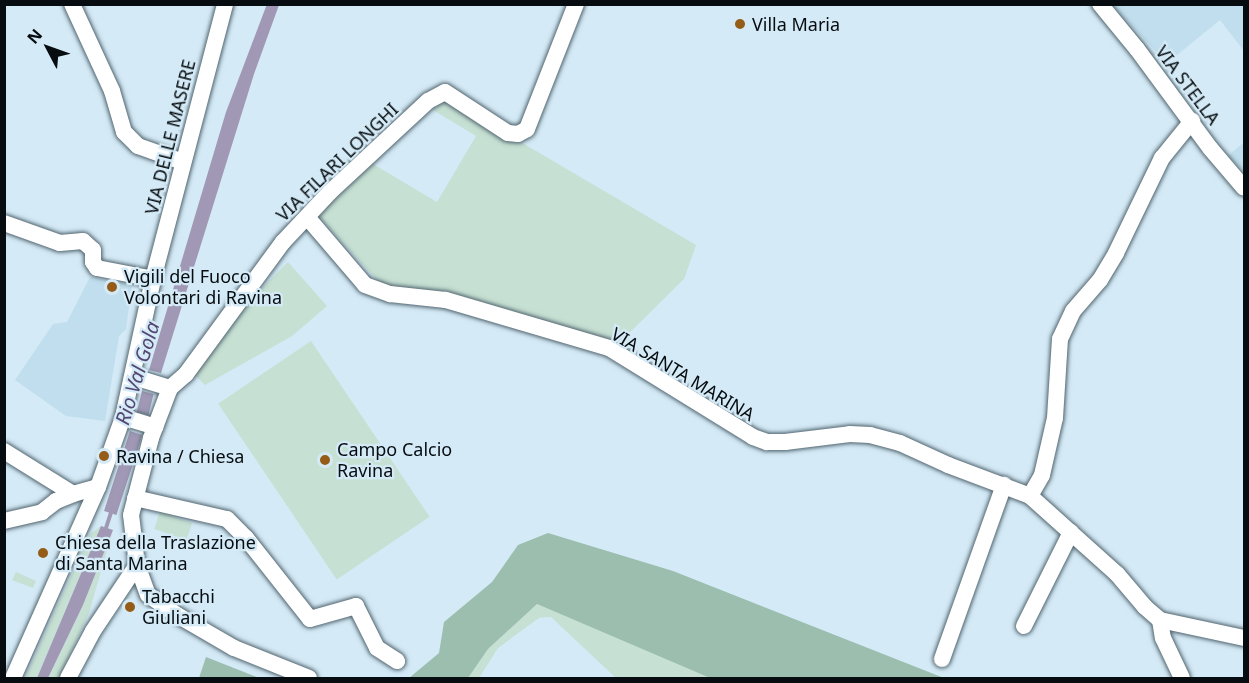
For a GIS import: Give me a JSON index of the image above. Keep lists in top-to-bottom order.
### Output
{
  "streets": {
    "street": [
      "VIA STELLA",
      "VIA DELLE MASERE",
      "VIA FILARI LONGHI",
      "VIA SANTA MARINA"
    ]
  },
  "crossings": [
    ["VIA DELLE MASERE", "VIA FILARI LONGHI"],
    ["VIA FILARI LONGHI", "VIA SANTA MARINA"]
  ],
  "water": ["Rio Val Gola"],
  "places": [
    "Villa Maria",
    "Vigili del Fuoco Volontari di Ravina",
    "Ravina / Chiesa",
    "Campo Calcio Ravina",
    "Chiesa della Traslazione di Santa Marina",
    "Tabacchi Giuliani"
  ],
  "north": "top left"
}
